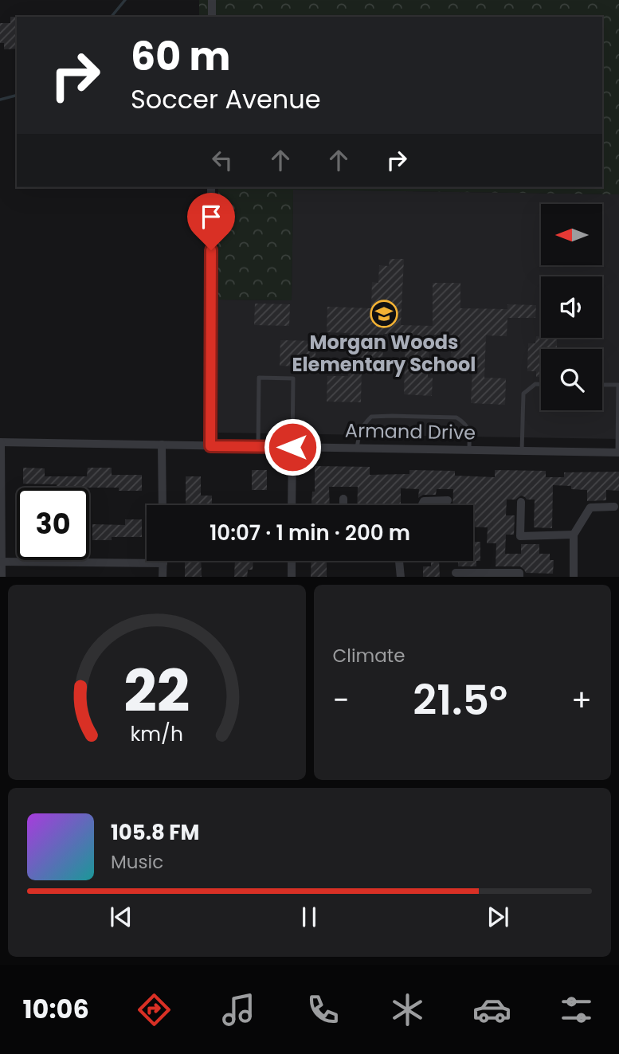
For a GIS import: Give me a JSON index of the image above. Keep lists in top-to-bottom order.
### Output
{
  "streets": {
    "street": ["Armand Drive"]
  },
  "places": {
    "school or university": ["Morgan Woods Elementary School"]
  },
  "north": "left",
  "page": {
    "turn": ["60 m", "Soccer Avenue"],
    "limit": "30",
    "trip": "10:07 · 1 min · 200 m",
    "tile": "Climate",
    "heat": ["−", "21.5°", "+"],
    "song": ["105.8 FM", "Music"],
    "tabs": "10:06",
    "gauge": ["22", "km/h"]
  }
}
